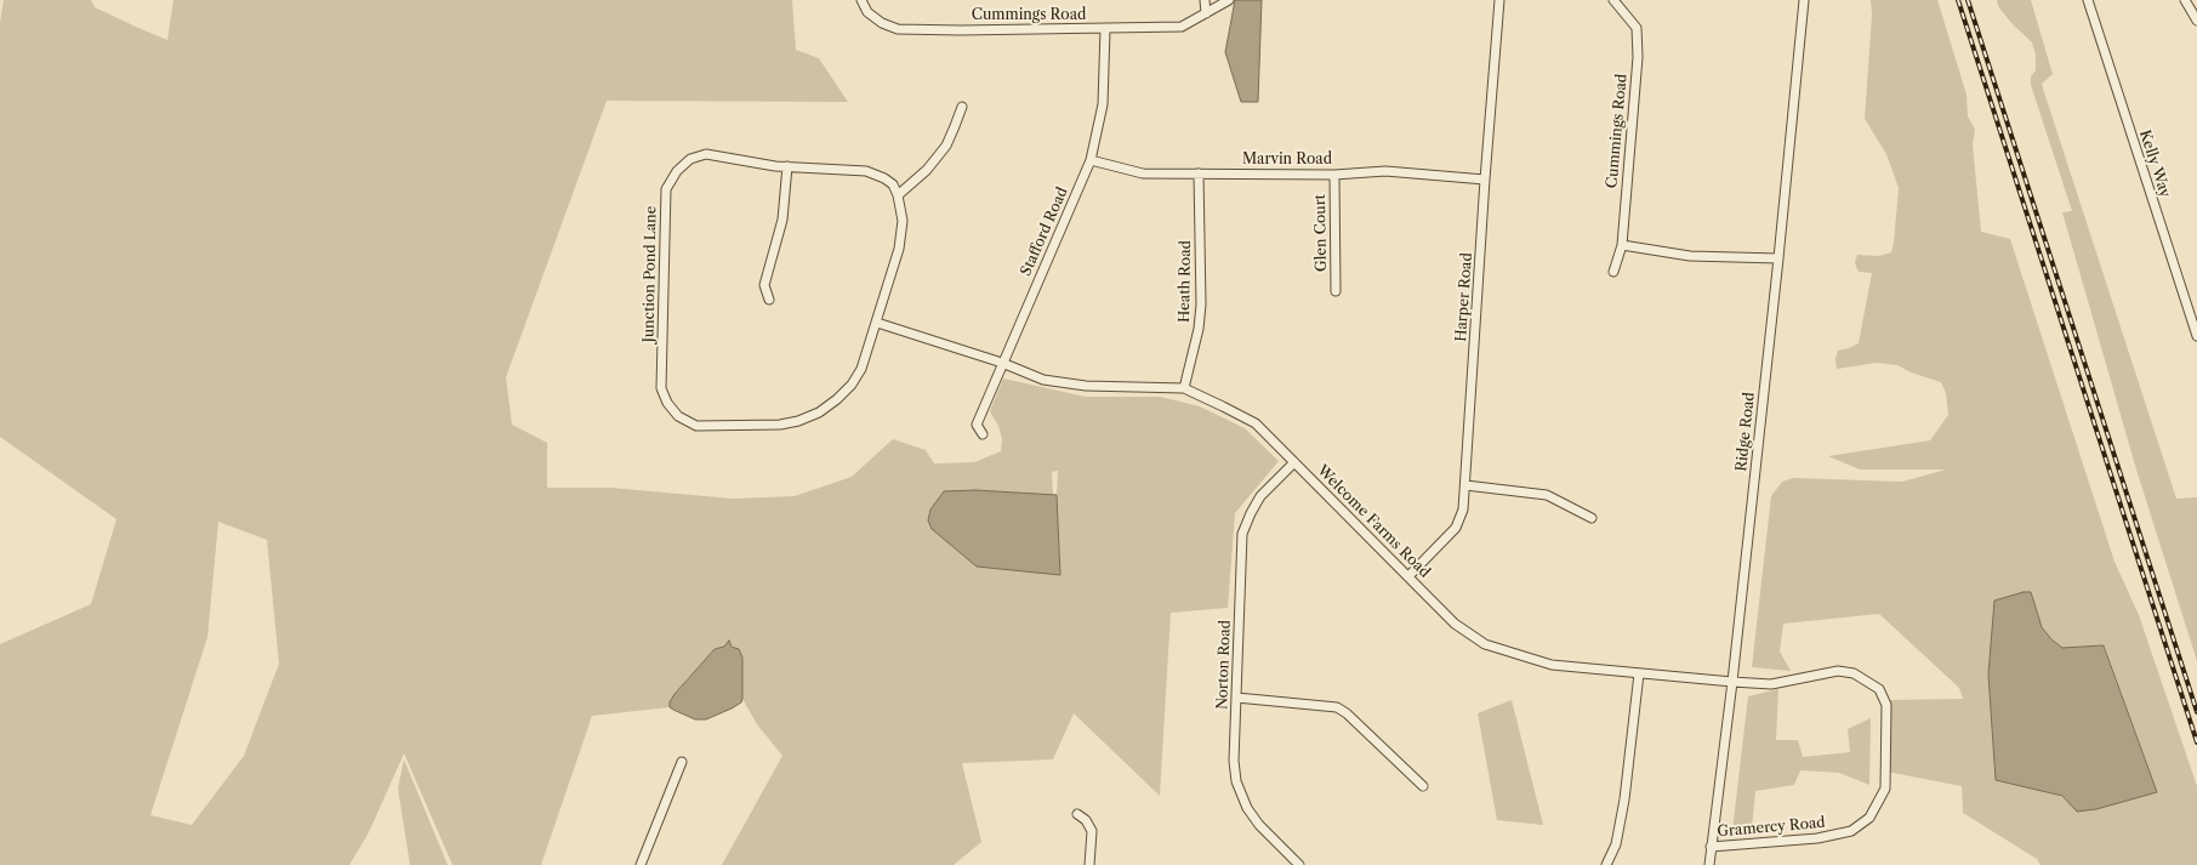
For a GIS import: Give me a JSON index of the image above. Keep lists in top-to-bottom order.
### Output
{
  "streets": {
    "street": [
      "Cummings Road",
      "Marvin Road",
      "Kelly Way",
      "Stafford Road",
      "Glen Court",
      "Junction Pond Lane",
      "Heath Road",
      "Harper Road",
      "Ridge Road",
      "Welcome Farms Road",
      "Norton Road",
      "Gramercy Road"
    ]
  },
  "crossings": [
    ["Cummings Road", "Stafford Road"],
    ["Marvin Road", "Stafford Road"],
    ["Marvin Road", "Glen Court"],
    ["Marvin Road", "Heath Road"],
    ["Marvin Road", "Harper Road"],
    ["Stafford Road", "Welcome Farms Road"],
    ["Heath Road", "Welcome Farms Road"],
    ["Harper Road", "Welcome Farms Road"],
    ["Ridge Road", "Welcome Farms Road"],
    ["Ridge Road", "Gramercy Road"],
    ["Welcome Farms Road", "Norton Road"],
    ["Welcome Farms Road", "Gramercy Road"]
  ]
}
